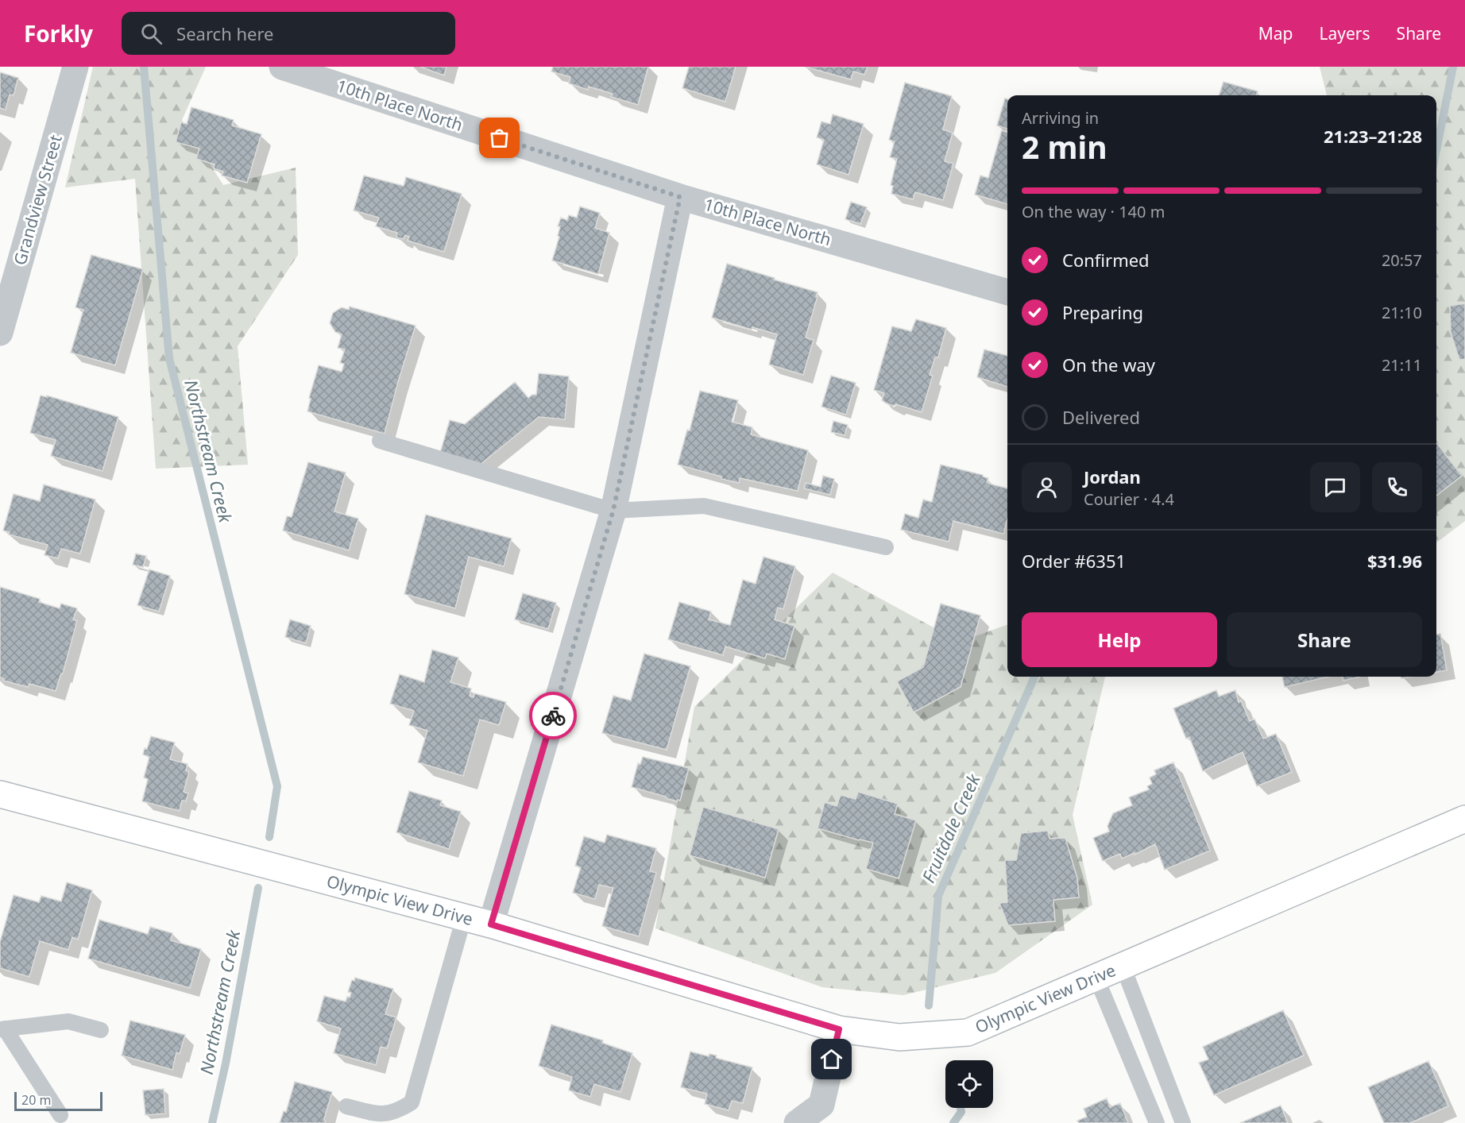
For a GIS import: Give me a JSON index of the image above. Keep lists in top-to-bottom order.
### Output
{
  "streets": {
    "main road": ["Olympic View Drive"],
    "street": ["10th Place North", "Grandview Street"]
  },
  "water": ["Northstream Creek", "Fruitdale Creek"],
  "scale_bar": "20 m",
  "page": {
    "header": "Forkly",
    "search": "Search here",
    "nav": ["Map", "Layers", "Share"],
    "heading": ["2 min", "Arriving in", "21:23–21:28"],
    "panel": [
      "Jordan",
      "Courier · 4.4",
      "Order #6351",
      "$31.96"
    ],
    "bar": "On the way · 140 m",
    "list": [
      ["Confirmed", "20:57"],
      ["Preparing", "21:10"],
      ["On the way", "21:11"],
      "Delivered"
    ],
    "buttons": ["Help", "Share"],
    "scale": "20 m"
  }
}
